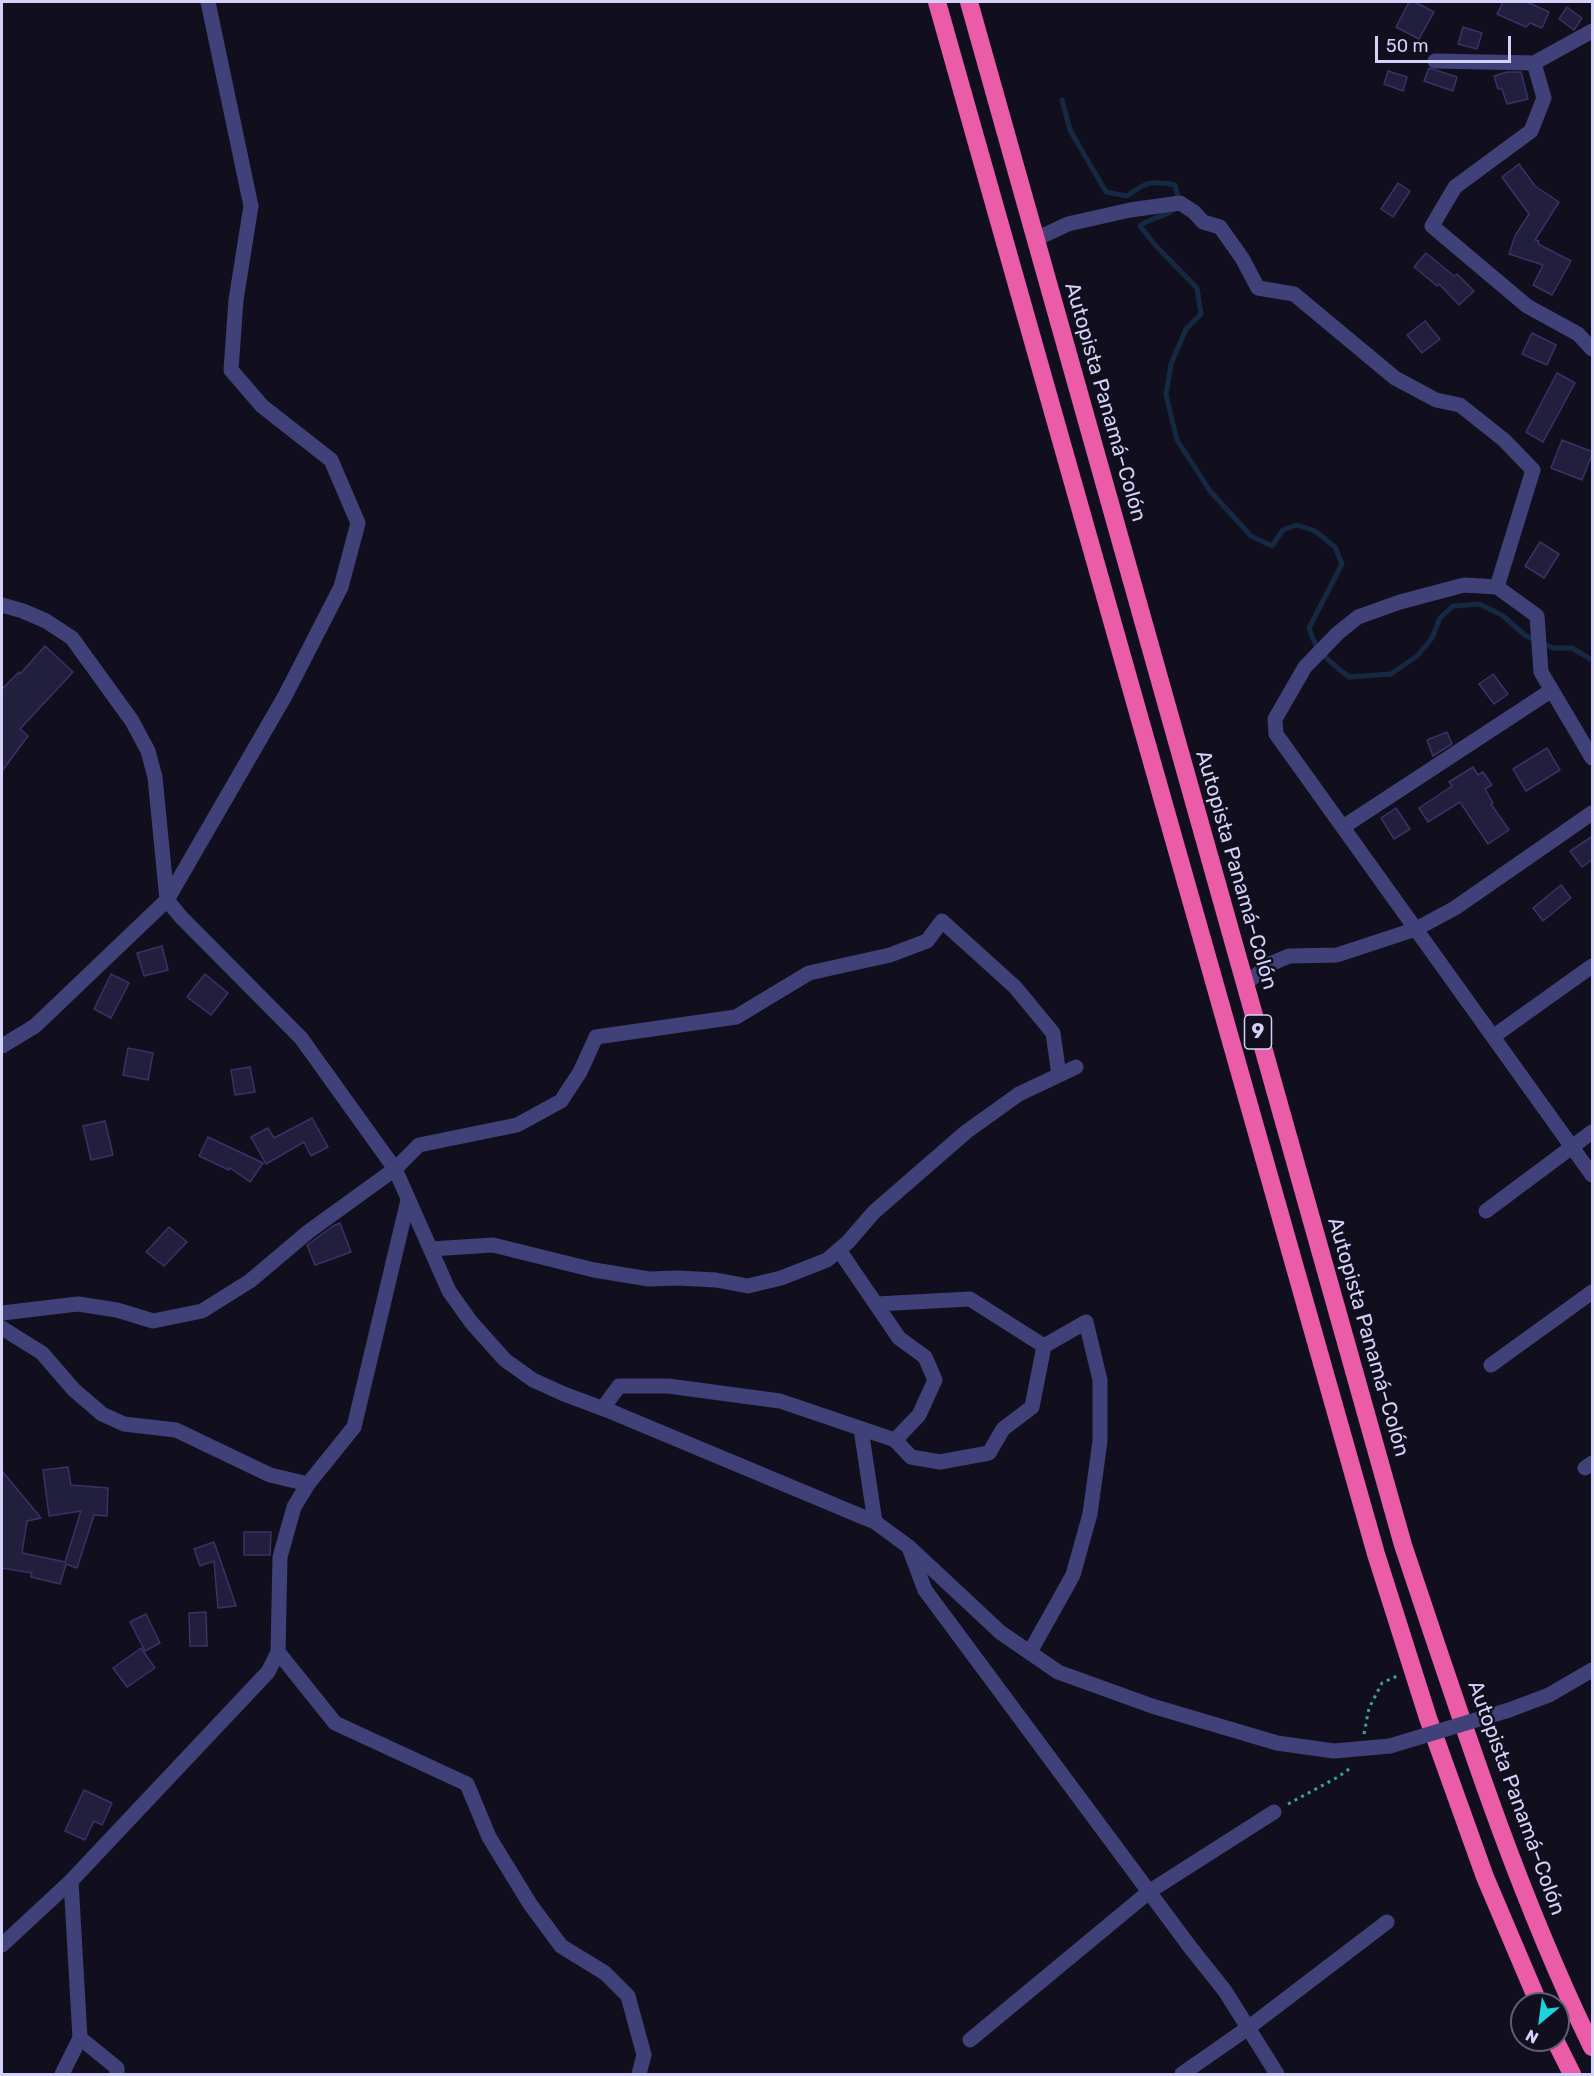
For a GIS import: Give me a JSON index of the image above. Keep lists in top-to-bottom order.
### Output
{
  "streets": {
    "highway": ["Autopista Panamá–Colón", "9"]
  },
  "scale_bar": "50 m",
  "north": "bottom left"
}
